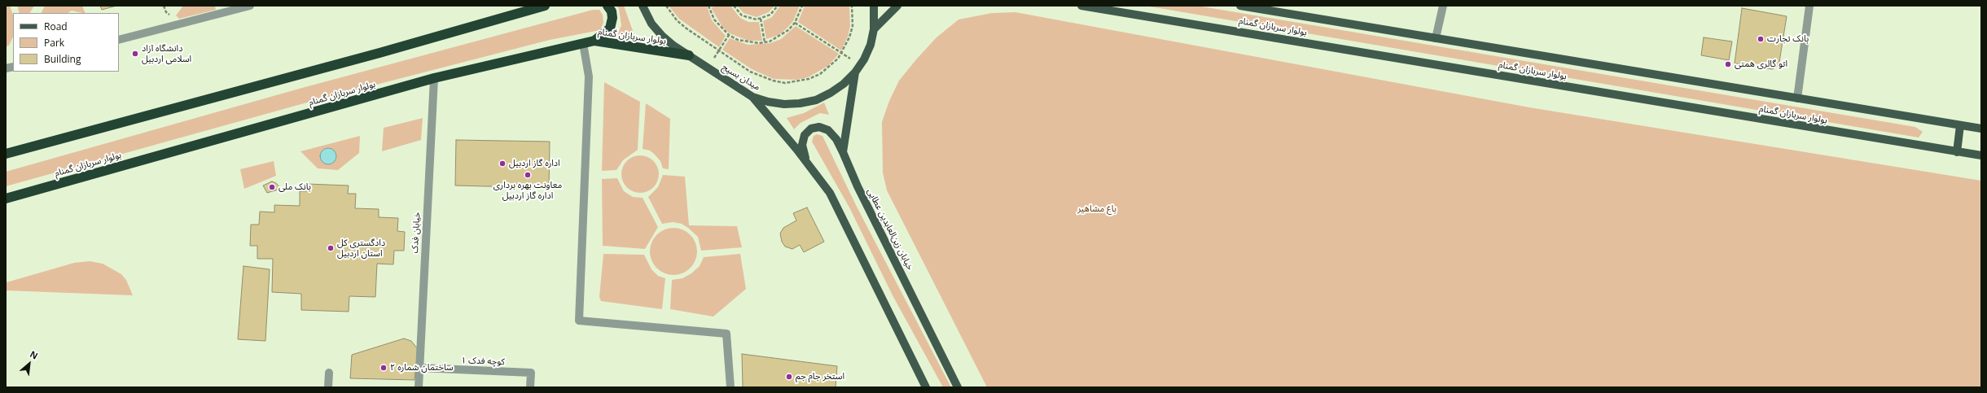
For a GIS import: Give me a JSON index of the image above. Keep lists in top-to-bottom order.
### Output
{
  "streets": {
    "highway": ["بولوار سربازان گمنام"],
    "main road": ["میدان بسیج", "خیابان زین‌العابدین عطایی"],
    "street": ["خیابان فدک", "کوچه فدک ۱"]
  },
  "crossings": [
    ["بولوار سربازان گمنام", "میدان بسیج"],
    ["بولوار سربازان گمنام", "خیابان فدک"],
    ["خیابان فدک", "کوچه فدک ۱"]
  ],
  "parks": ["باغ مشاهیر"],
  "places": [
    "بانک تجارت",
    "دانشگاه آزاد اسلامی اردبیل",
    "اتو گالری همتی",
    "اداره گاز اردبیل",
    "معاونت بهره برداری اداره گاز اردبیل",
    "بانک ملی",
    "دادگستری کل استان اردبیل",
    "ساختمان شماره ۲",
    "استخر جام جم"
  ],
  "legend": ["Road", "Park", "Building"],
  "north": "top right"
}
